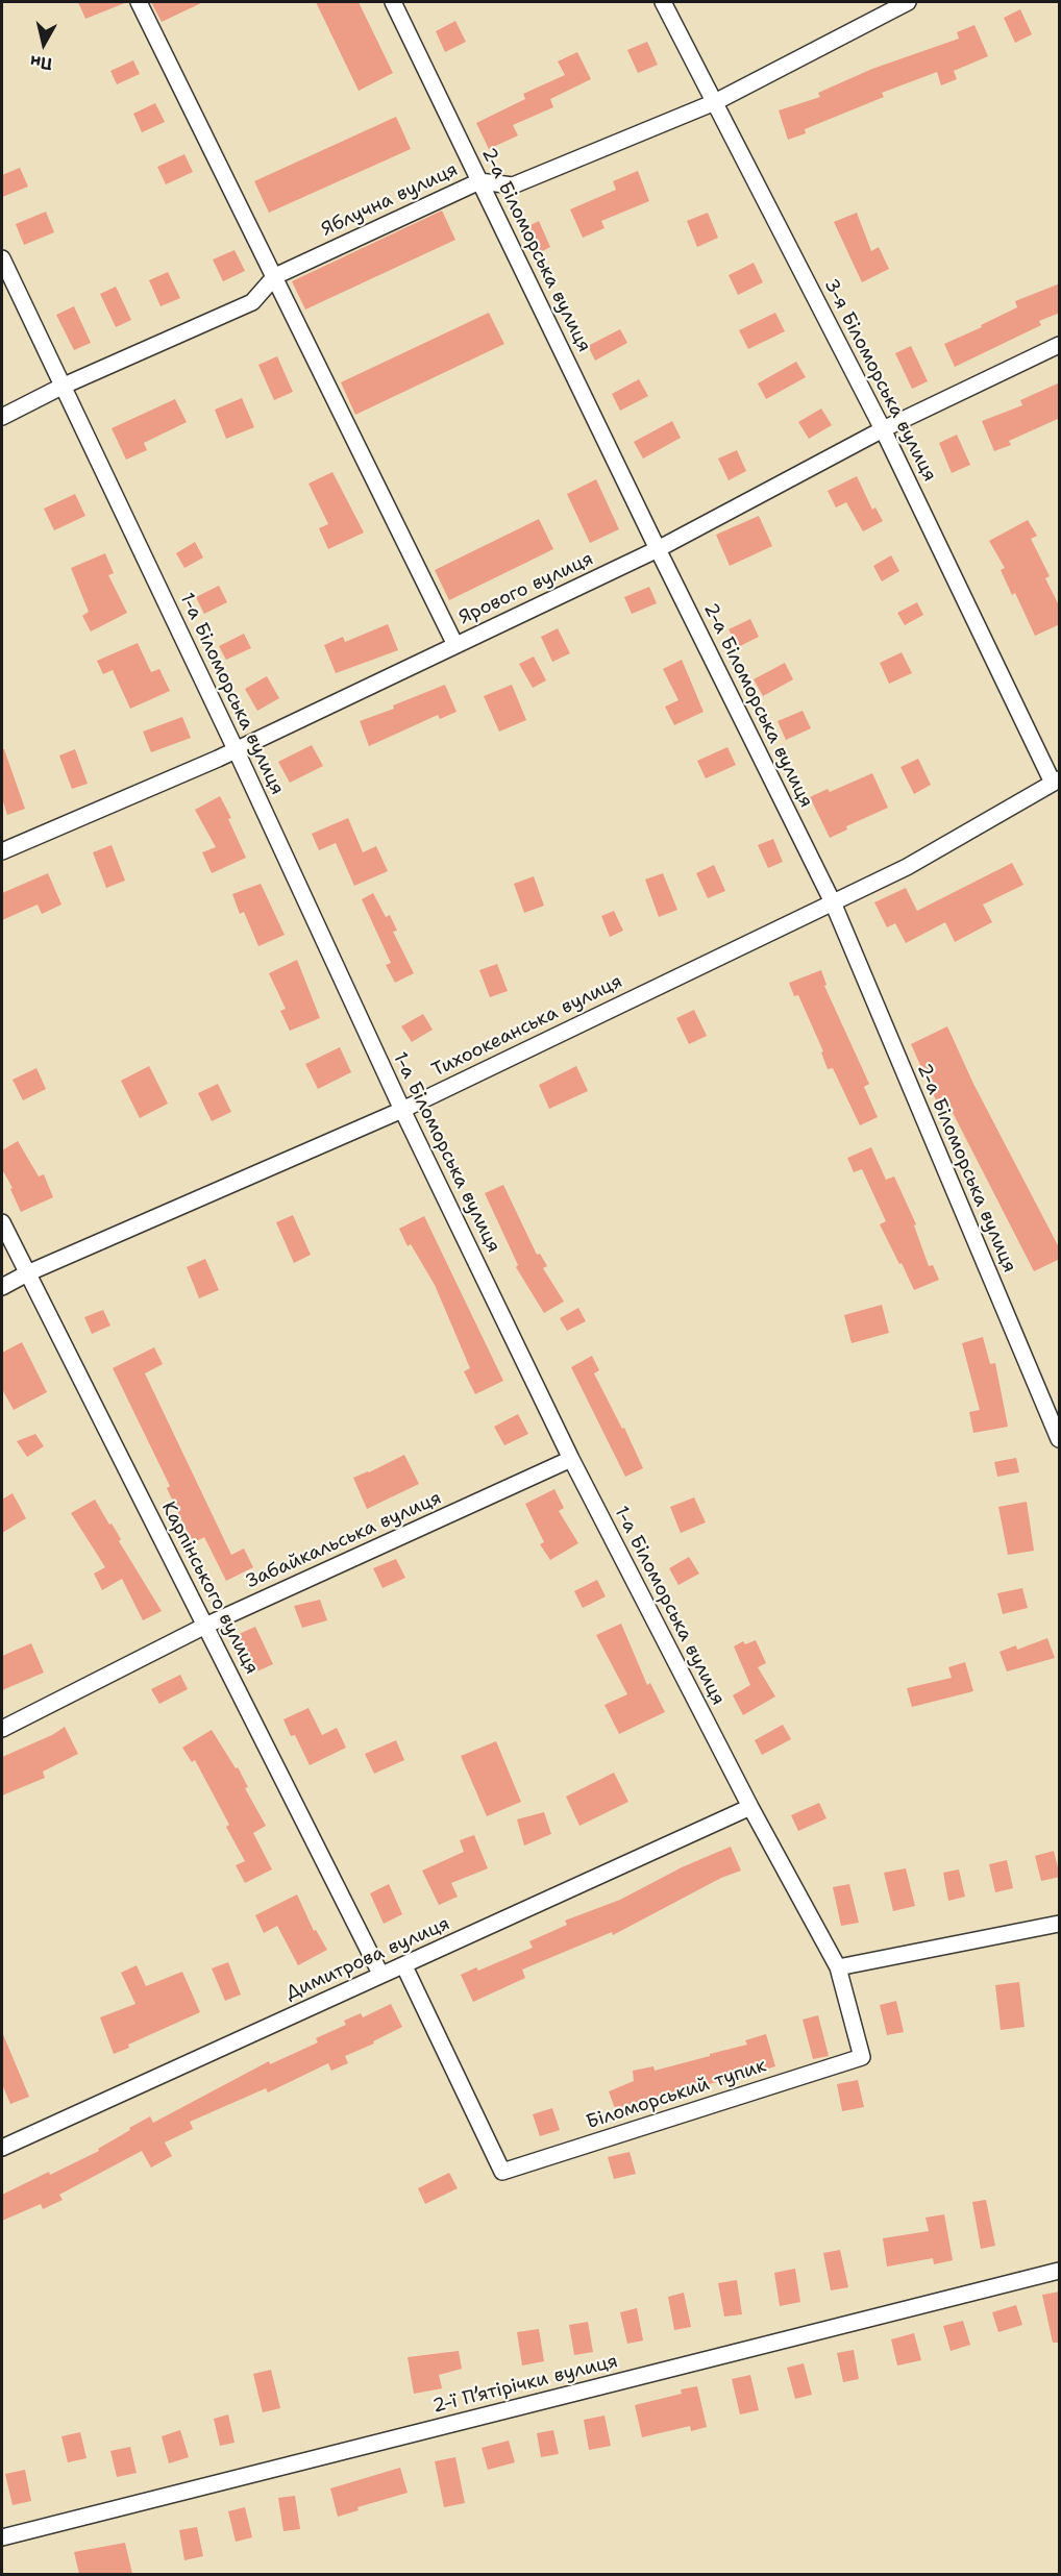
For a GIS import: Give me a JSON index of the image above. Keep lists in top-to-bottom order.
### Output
{
  "streets": {
    "street": [
      "Яблучна вулиця",
      "2-а Біломорська вулиця",
      "3-я Біломорська вулиця",
      "Ярового вулиця",
      "1-а Біломорська вулиця",
      "Тихоокеанська вулиця",
      "Забайкальська вулиця",
      "Карпінського вулиця",
      "Димитрова вулиця",
      "Біломорський тупик",
      "2-ї П’ятірічки вулиця"
    ]
  },
  "crossings": [
    ["Яблучна вулиця", "2-а Біломорська вулиця"],
    ["Яблучна вулиця", "3-я Біломорська вулиця"],
    ["Яблучна вулиця", "1-а Біломорська вулиця"],
    ["2-а Біломорська вулиця", "Ярового вулиця"],
    ["2-а Біломорська вулиця", "Тихоокеанська вулиця"],
    ["3-я Біломорська вулиця", "Ярового вулиця"],
    ["3-я Біломорська вулиця", "Тихоокеанська вулиця"],
    ["Ярового вулиця", "1-а Біломорська вулиця"],
    ["1-а Біломорська вулиця", "Тихоокеанська вулиця"],
    ["1-а Біломорська вулиця", "Забайкальська вулиця"],
    ["1-а Біломорська вулиця", "Димитрова вулиця"],
    ["1-а Біломорська вулиця", "Біломорський тупик"],
    ["Тихоокеанська вулиця", "Карпінського вулиця"],
    ["Забайкальська вулиця", "Карпінського вулиця"],
    ["Карпінського вулиця", "Димитрова вулиця"],
    ["Димитрова вулиця", "Біломорський тупик"]
  ],
  "north": "bottom"
}
